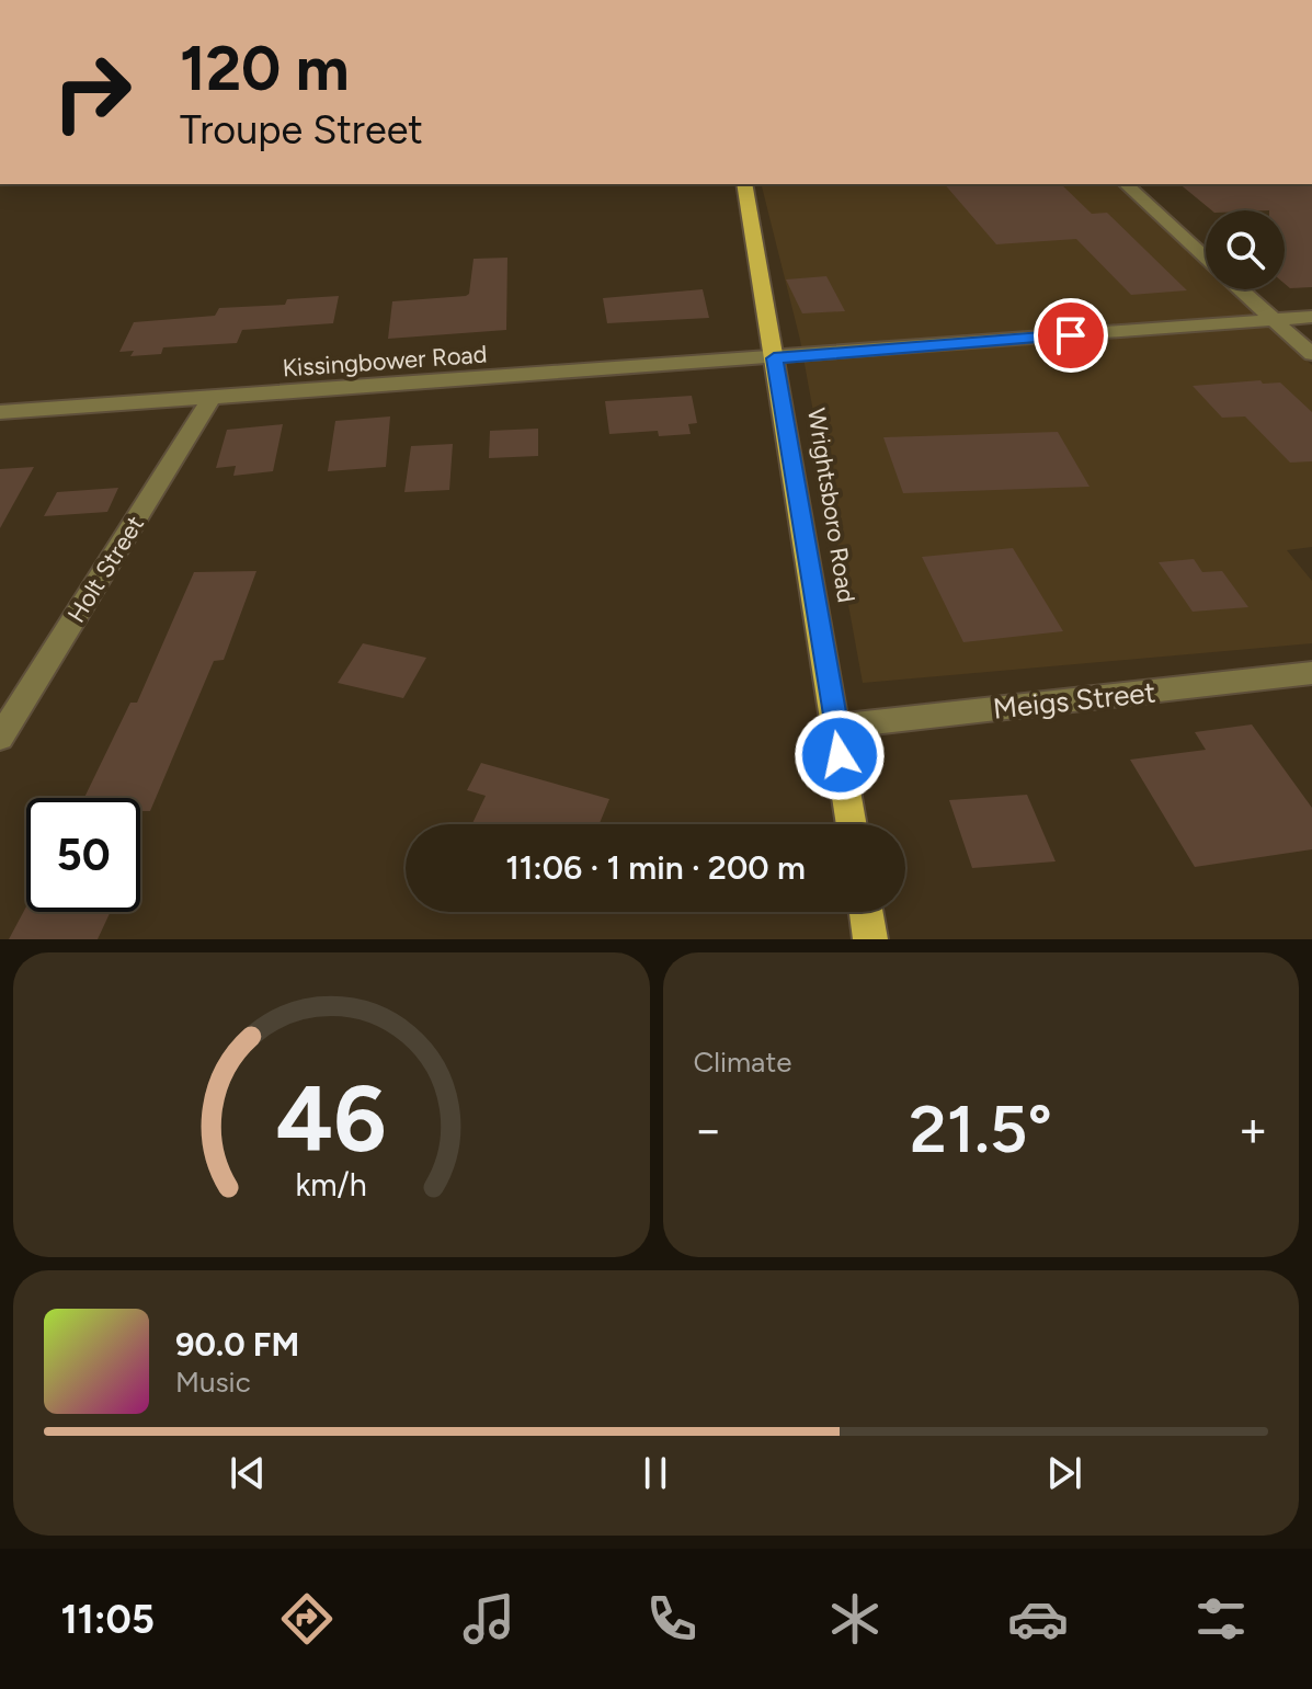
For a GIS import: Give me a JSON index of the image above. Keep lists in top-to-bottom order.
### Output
{
  "streets": {
    "main road": ["Wrightsboro Road"],
    "street": ["Kissingbower Road", "Holt Street", "Meigs Street"]
  },
  "crossings": [
    ["Kissingbower Road", "Wrightsboro Road"],
    ["Kissingbower Road", "Holt Street"],
    ["Wrightsboro Road", "Meigs Street"]
  ],
  "page": {
    "turn": ["120 m", "Troupe Street"],
    "limit": "50",
    "trip": "11:06 · 1 min · 200 m",
    "tile": "Climate",
    "heat": ["−", "21.5°", "+"],
    "song": ["90.0 FM", "Music"],
    "tabs": "11:05",
    "gauge": ["46", "km/h"]
  }
}
